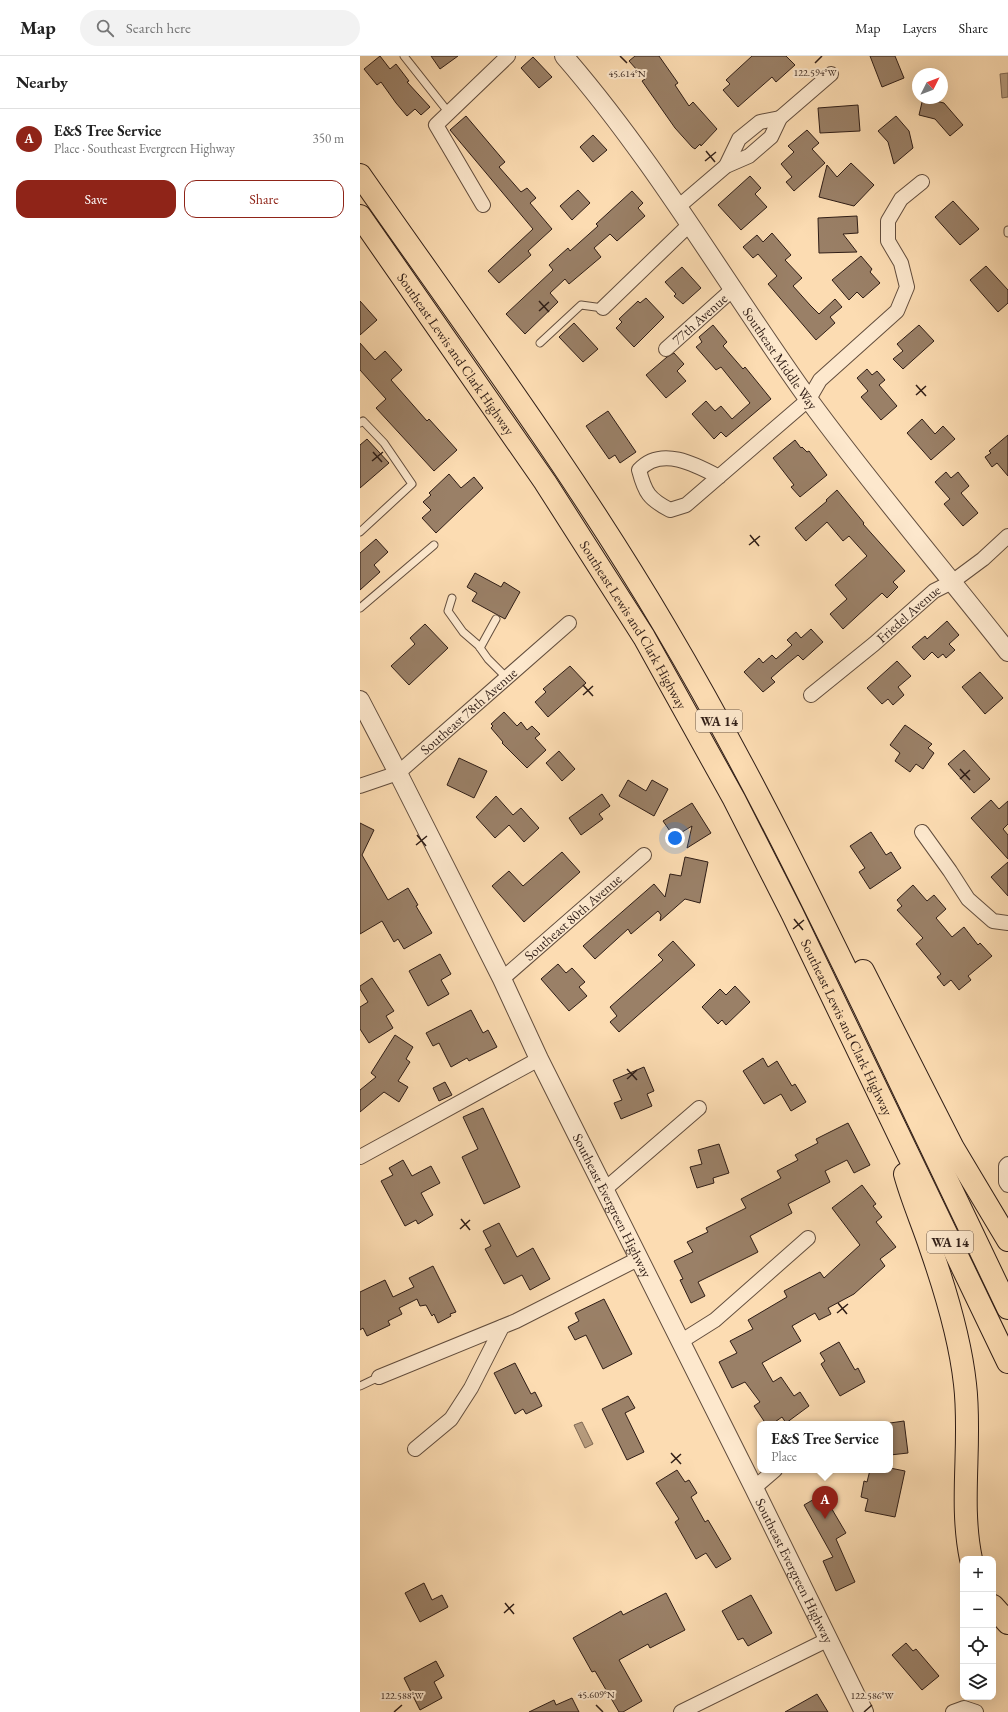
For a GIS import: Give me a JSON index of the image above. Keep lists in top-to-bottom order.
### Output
{
  "streets": {
    "highway": ["Southeast Lewis and Clark Highway", "WA 14"],
    "street": [
      "77th Avenue",
      "Southeast Middle Way",
      "Friedel Avenue",
      "Southeast 78th Avenue",
      "Southeast 80th Avenue",
      "Southeast Evergreen Highway"
    ]
  },
  "crossings": [
    ["77th Avenue", "Southeast Middle Way"],
    ["Southeast Middle Way", "Friedel Avenue"],
    ["Southeast 78th Avenue", "Southeast Evergreen Highway"],
    ["Southeast 80th Avenue", "Southeast Evergreen Highway"]
  ],
  "north": "top right",
  "page": {
    "header": "Map",
    "search": "Search here",
    "nav": ["Map", "Layers", "Share"],
    "heading": "Nearby",
    "list": [
      {
        "mark": "A",
        "name": "E&S Tree Service",
        "note": "Place · Southeast Evergreen Highway",
        "value": "350 m"
      }
    ],
    "buttons": ["Save", "Share"],
    "popup": ["E&S Tree Service", "Place"],
    "pins": "A",
    "map_buttons": ["+", "−"]
  },
  "coordinates": [
    "122.594°W",
    "45.614°N",
    "45.609°N",
    "122.588°W",
    "122.586°W"
  ]
}
